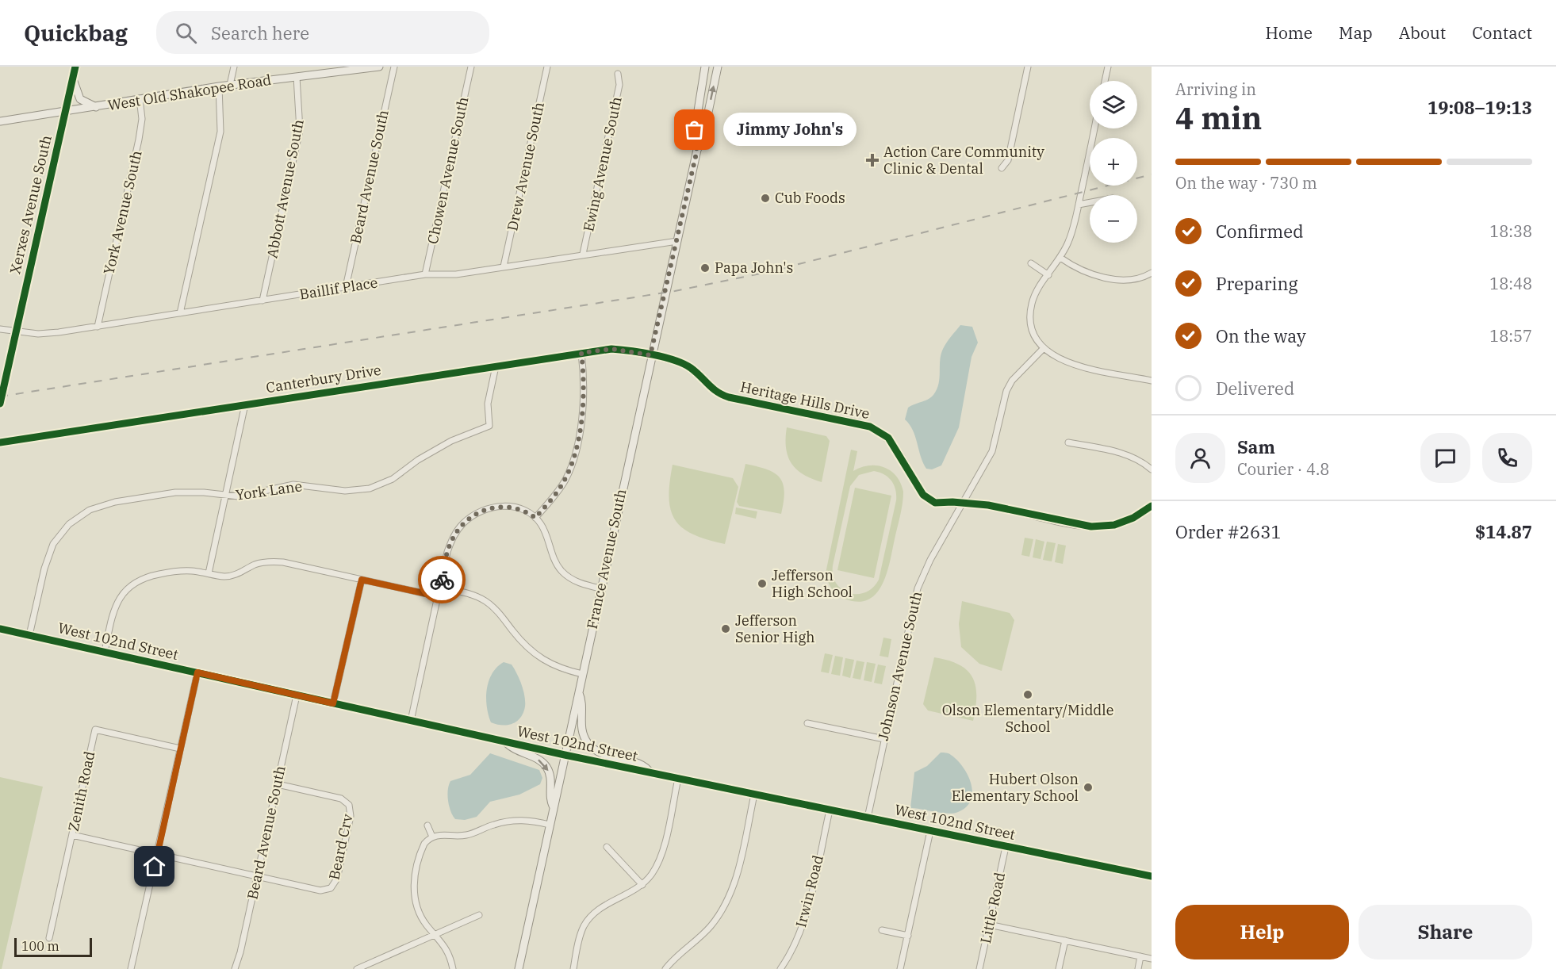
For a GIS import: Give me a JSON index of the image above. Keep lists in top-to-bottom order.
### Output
{
  "streets": {
    "main road": ["West Old Shakopee Road", "France Avenue South"],
    "street": [
      "Ewing Avenue South",
      "Drew Avenue South",
      "Chowen Avenue South",
      "Beard Avenue South",
      "Abbott Avenue South",
      "Xerxes Avenue South",
      "York Avenue South",
      "Baillif Place",
      "Canterbury Drive",
      "Heritage Hills Drive",
      "York Lane",
      "West 102nd Street",
      "Johnson Avenue South",
      "Zenith Road",
      "Beard Crv",
      "Irwin Road",
      "Little Road"
    ]
  },
  "crossings": [
    ["West Old Shakopee Road", "Abbott Avenue South"],
    ["West Old Shakopee Road", "Xerxes Avenue South"],
    ["West Old Shakopee Road", "York Avenue South"],
    ["Ewing Avenue South", "Baillif Place"],
    ["Drew Avenue South", "Baillif Place"],
    ["Chowen Avenue South", "Baillif Place"],
    ["Beard Avenue South", "Baillif Place"],
    ["Beard Avenue South", "West 102nd Street"],
    ["Beard Avenue South", "Beard Crv"],
    ["Abbott Avenue South", "Baillif Place"],
    ["Xerxes Avenue South", "Baillif Place"],
    ["York Avenue South", "Baillif Place"],
    ["Baillif Place", "France Avenue South"],
    ["Canterbury Drive", "Heritage Hills Drive"],
    ["Canterbury Drive", "York Lane"],
    ["Canterbury Drive", "France Avenue South"],
    ["Heritage Hills Drive", "France Avenue South"],
    ["Heritage Hills Drive", "Johnson Avenue South"],
    ["York Lane", "West 102nd Street"],
    ["France Avenue South", "West 102nd Street"],
    ["West 102nd Street", "Johnson Avenue South"],
    ["West 102nd Street", "Irwin Road"],
    ["West 102nd Street", "Little Road"]
  ],
  "places": {
    "other": [
      "Jimmy John's",
      "Cub Foods",
      "Papa John's",
      "Jefferson High School",
      "Jefferson Senior High",
      "Olson Elementary/Middle School",
      "Hubert Olson Elementary School"
    ],
    "health": ["Action Care Community Clinic & Dental"]
  },
  "scale_bar": "100 m",
  "page": {
    "header": "Quickbag",
    "search": "Search here",
    "nav": [
      "Home",
      "Map",
      "About",
      "Contact"
    ],
    "heading": ["4 min", "Arriving in", "19:08–19:13"],
    "panel": [
      "Sam",
      "Courier · 4.8",
      "Order #2631",
      "$14.87"
    ],
    "map_buttons": ["+", "−"],
    "bubble": "Jimmy John's",
    "bar": "On the way · 730 m",
    "list": [
      ["Confirmed", "18:38"],
      ["Preparing", "18:48"],
      ["On the way", "18:57"],
      "Delivered"
    ],
    "buttons": ["Help", "Share"],
    "scale": "100 m"
  }
}
